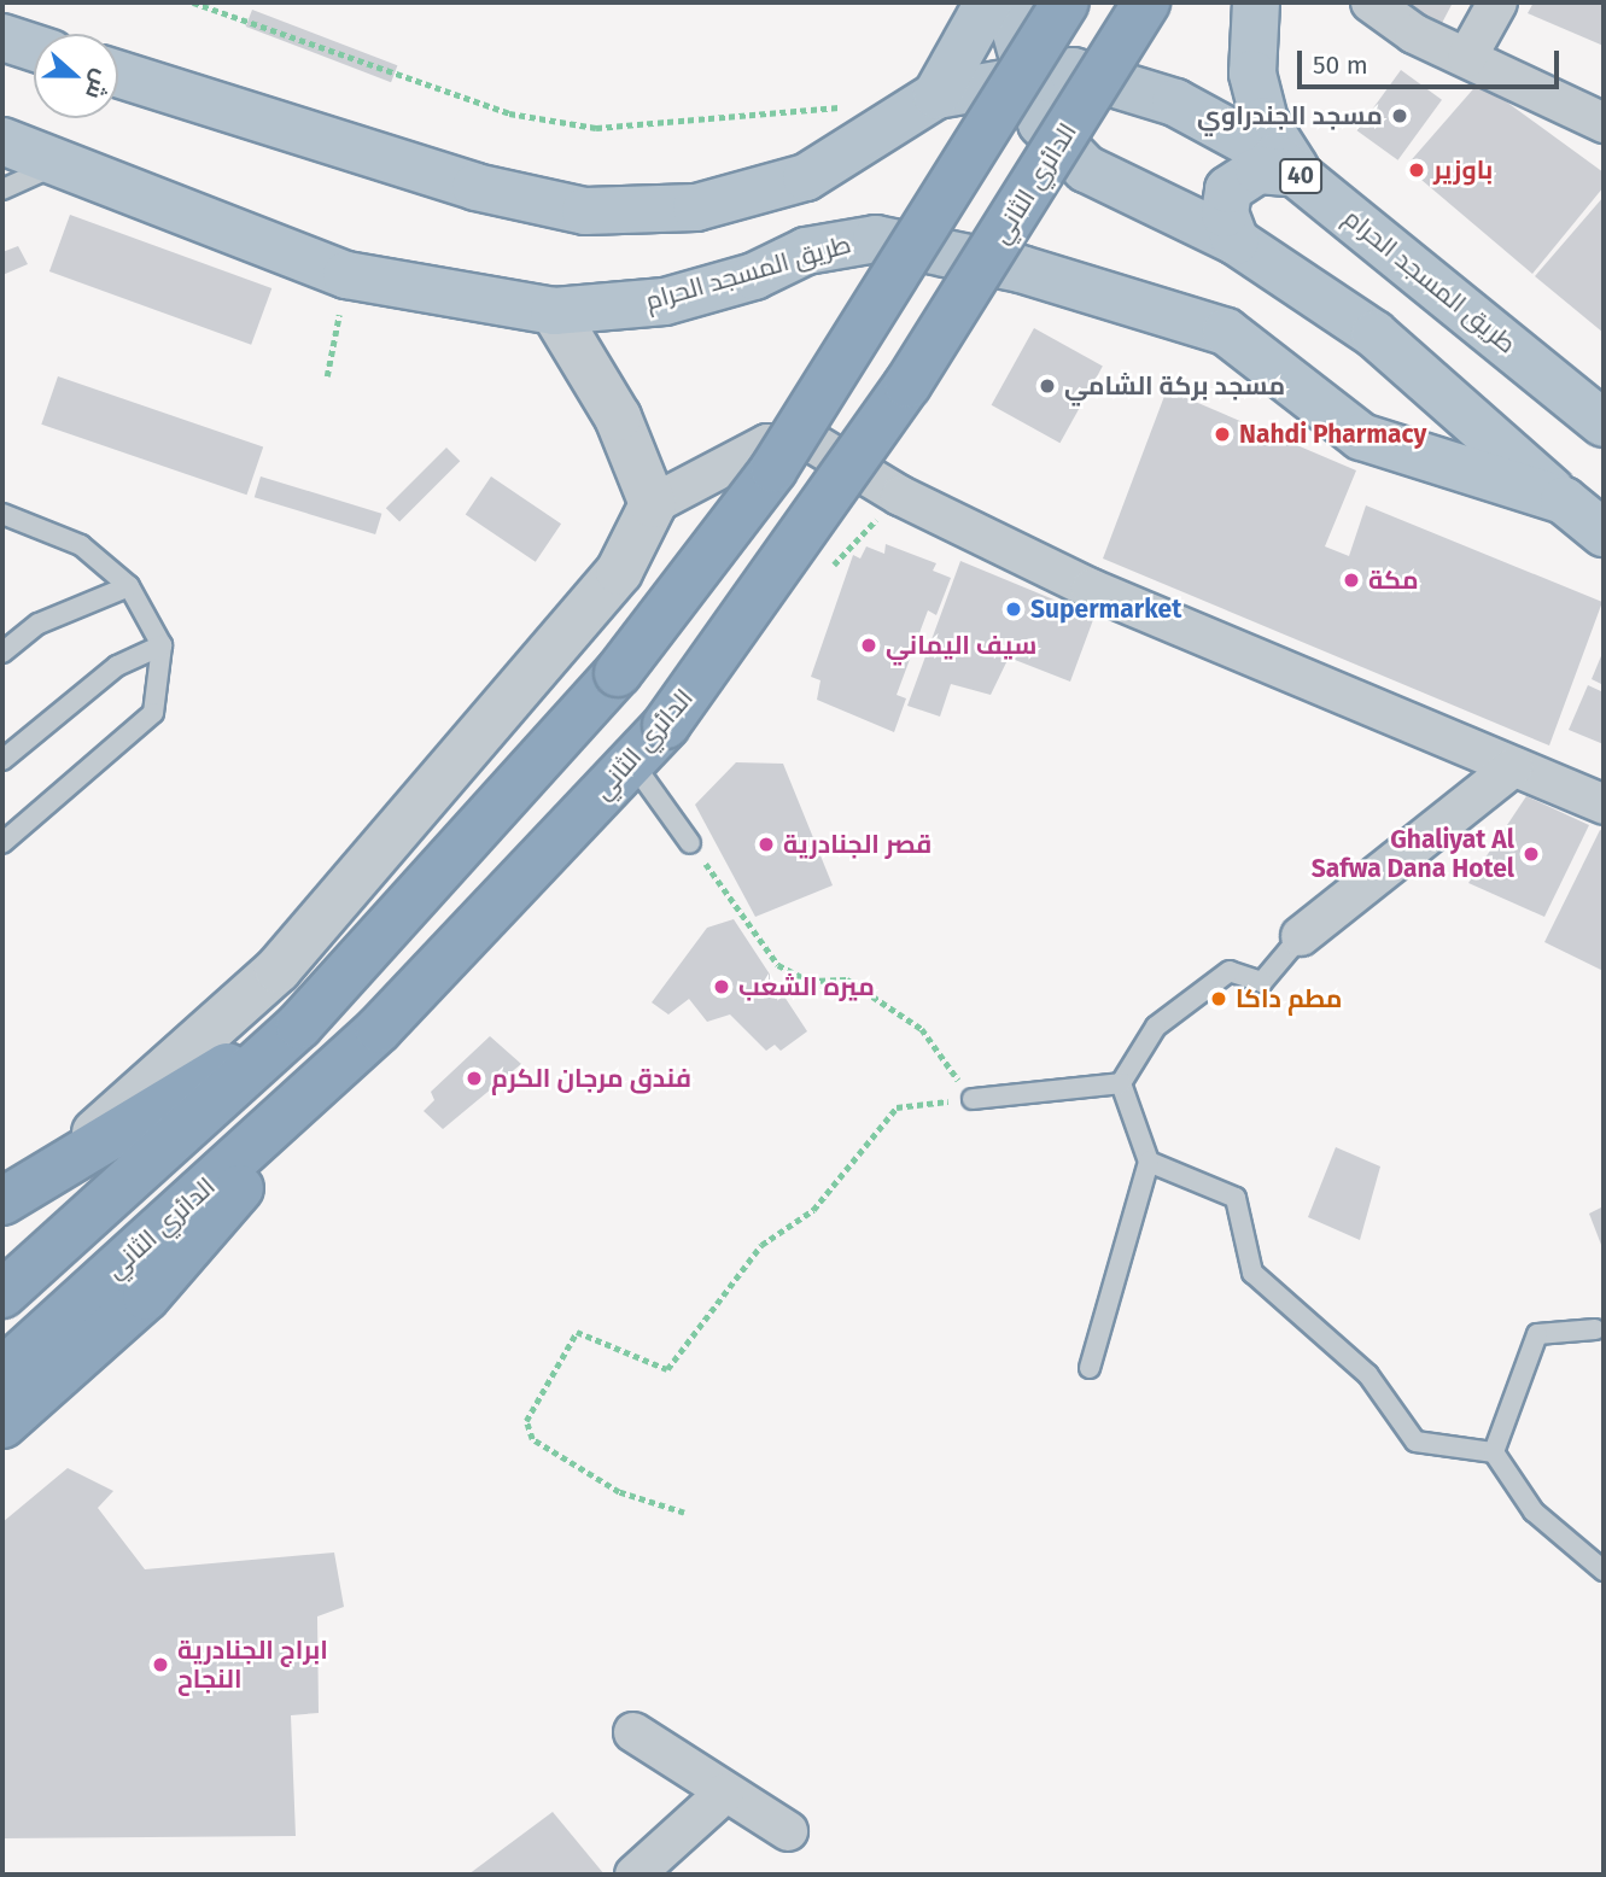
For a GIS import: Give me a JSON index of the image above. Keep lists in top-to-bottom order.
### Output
{
  "streets": {
    "highway": ["الدائري الثاني"],
    "main road": ["40", "طريق المسجد الحرام"]
  },
  "places": [
    "مسجد الجندراوي",
    "باوزير",
    "مسجد بركة الشامي",
    "Nahdi Pharmacy",
    "مكة",
    "Supermarket",
    "سيف اليماني",
    "قصر الجنادرية",
    "Ghaliyat Al Safwa Dana Hotel",
    "ميره الشعب",
    "مطم داكا",
    "فندق مرجان الكرم",
    "ابراج الجنادرية النجاح"
  ],
  "scale_bar": "50 m",
  "north": "right"
}
